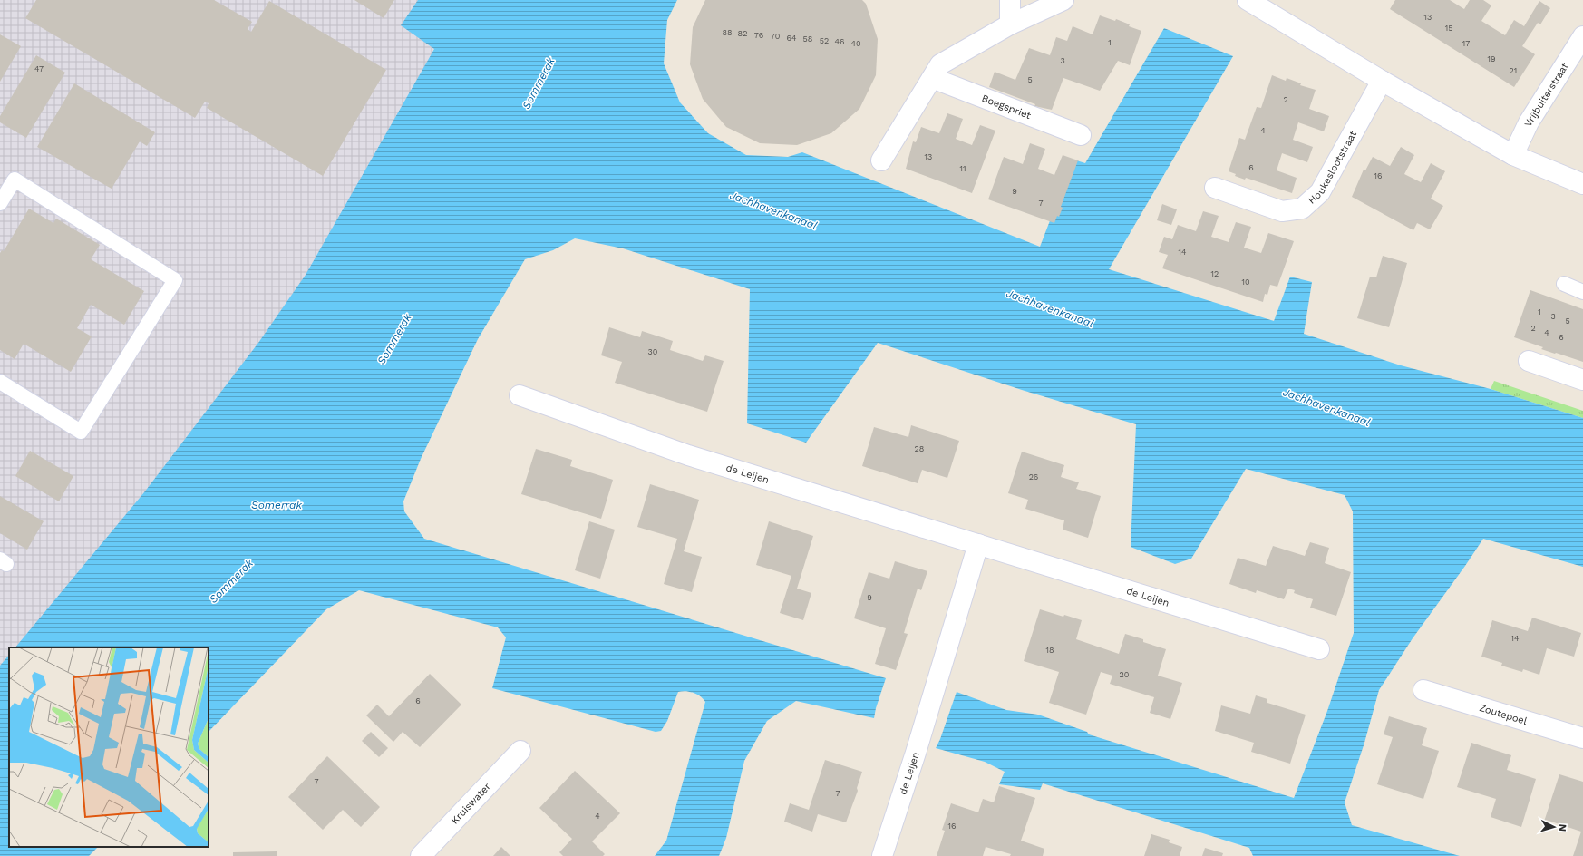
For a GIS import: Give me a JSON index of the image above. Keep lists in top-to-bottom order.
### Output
{
  "streets": {
    "street": [
      "Vrijbuiterstraat",
      "Boegspriet",
      "Houkeslootstraat",
      "de Leijen",
      "Zoutepoel",
      "Kruiswater"
    ]
  },
  "water": ["Sommerak", "Jachhavenkanaal", "Somerrak"],
  "house_numbers": [
    "13",
    "15",
    "88",
    "82",
    "76",
    "70",
    "64",
    "58",
    "52",
    "46",
    "1",
    "40",
    "17",
    "19",
    "3",
    "47",
    "21",
    "5",
    "2",
    "4",
    "13",
    "6",
    "11",
    "16",
    "9",
    "7",
    "14",
    "12",
    "10",
    "1",
    "3",
    "5",
    "2",
    "4",
    "6",
    "30",
    "28",
    "26",
    "9",
    "14",
    "18",
    "20",
    "6",
    "7",
    "7",
    "4",
    "16"
  ],
  "north": "right"
}
